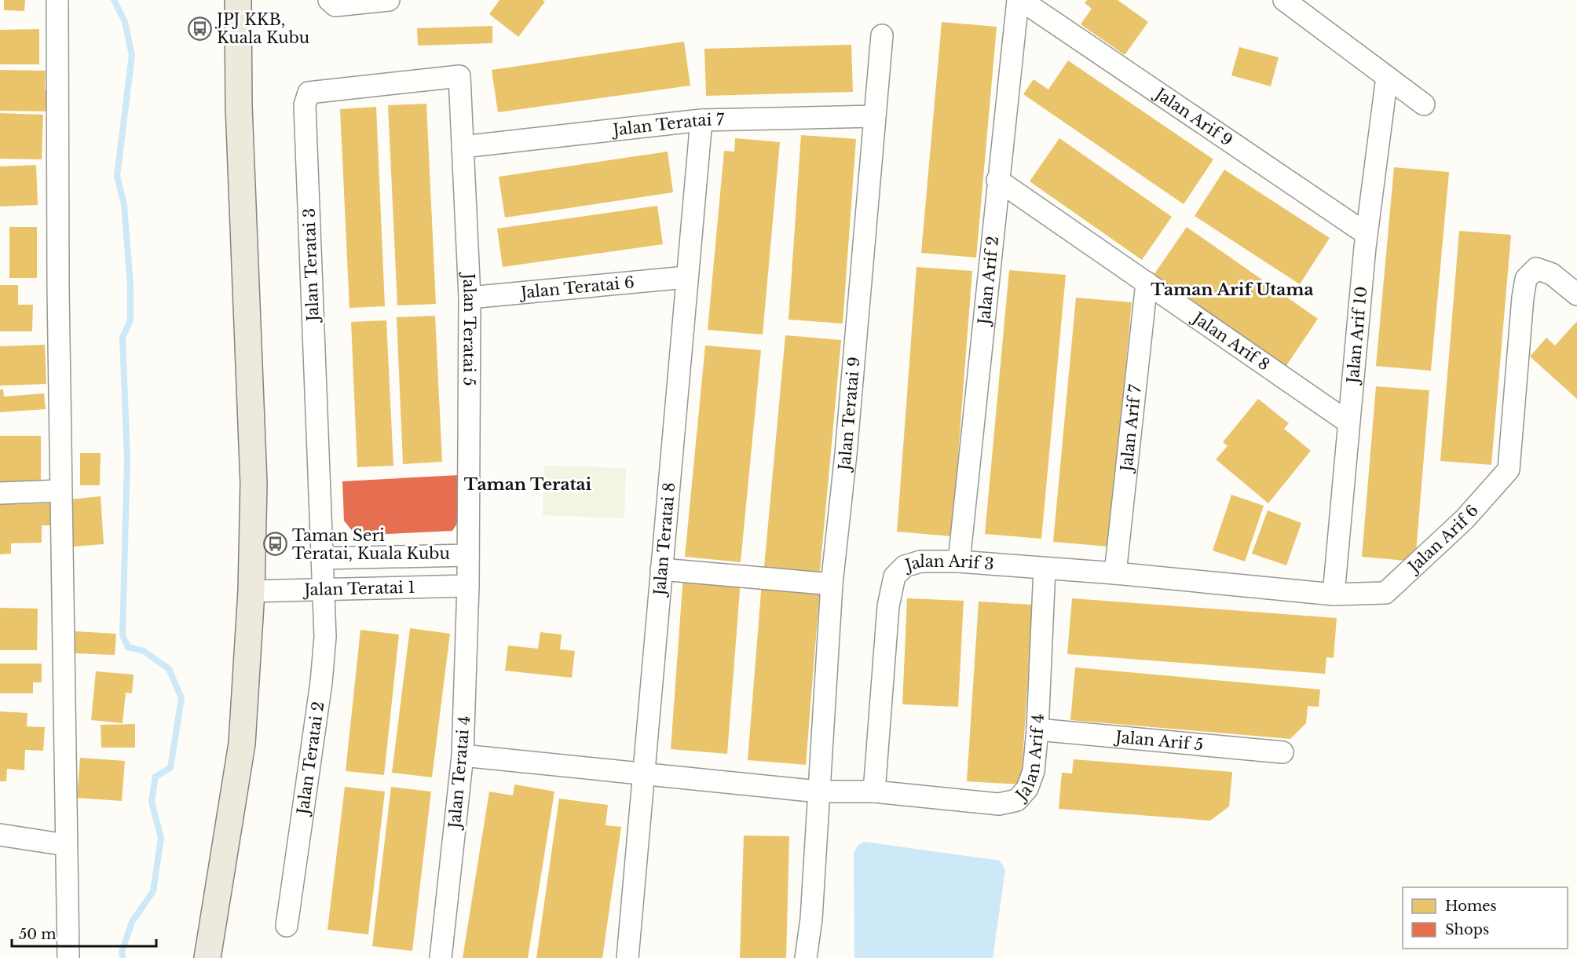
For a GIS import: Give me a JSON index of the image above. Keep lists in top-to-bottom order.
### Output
{
  "streets": {
    "street": [
      "Jalan Arif 9",
      "Jalan Teratai 7",
      "Jalan Teratai 3",
      "Jalan Arif 2",
      "Jalan Teratai 6",
      "Jalan Teratai 5",
      "Jalan Arif 10",
      "Jalan Arif 8",
      "Jalan Teratai 9",
      "Jalan Arif 7",
      "Jalan Arif 6",
      "Jalan Teratai 8",
      "Jalan Arif 3",
      "Jalan Teratai 1",
      "Jalan Arif 5",
      "Jalan Arif 4",
      "Jalan Teratai 2",
      "Jalan Teratai 4"
    ]
  },
  "crossings": [
    ["Jalan Arif 9", "Jalan Arif 2"],
    ["Jalan Arif 9", "Jalan Arif 10"],
    ["Jalan Teratai 7", "Jalan Teratai 5"],
    ["Jalan Teratai 7", "Jalan Teratai 9"],
    ["Jalan Teratai 7", "Jalan Teratai 8"],
    ["Jalan Teratai 3", "Jalan Teratai 5"],
    ["Jalan Teratai 3", "Jalan Teratai 1"],
    ["Jalan Teratai 3", "Jalan Teratai 2"],
    ["Jalan Arif 2", "Jalan Arif 8"],
    ["Jalan Arif 2", "Jalan Arif 3"],
    ["Jalan Teratai 6", "Jalan Teratai 5"],
    ["Jalan Teratai 6", "Jalan Teratai 8"],
    ["Jalan Teratai 5", "Jalan Teratai 1"],
    ["Jalan Teratai 5", "Jalan Teratai 4"],
    ["Jalan Arif 10", "Jalan Arif 8"],
    ["Jalan Arif 10", "Jalan Arif 6"],
    ["Jalan Arif 8", "Jalan Arif 7"],
    ["Jalan Teratai 9", "Jalan Arif 4"],
    ["Jalan Arif 7", "Jalan Arif 6"],
    ["Jalan Arif 7", "Jalan Arif 3"],
    ["Jalan Arif 6", "Jalan Arif 3"],
    ["Jalan Teratai 8", "Jalan Arif 4"],
    ["Jalan Arif 3", "Jalan Arif 4"],
    ["Jalan Teratai 1", "Jalan Teratai 2"],
    ["Jalan Teratai 1", "Jalan Teratai 4"],
    ["Jalan Arif 5", "Jalan Arif 4"],
    ["Jalan Arif 4", "Jalan Teratai 4"]
  ],
  "districts": ["Taman Arif Utama", "Taman Teratai"],
  "places": {
    "bus stop": ["JPJ KKB, Kuala Kubu", "Taman Seri Teratai, Kuala Kubu"]
  },
  "legend": ["Homes", "Shops"],
  "scale_bar": "50 m"
}
